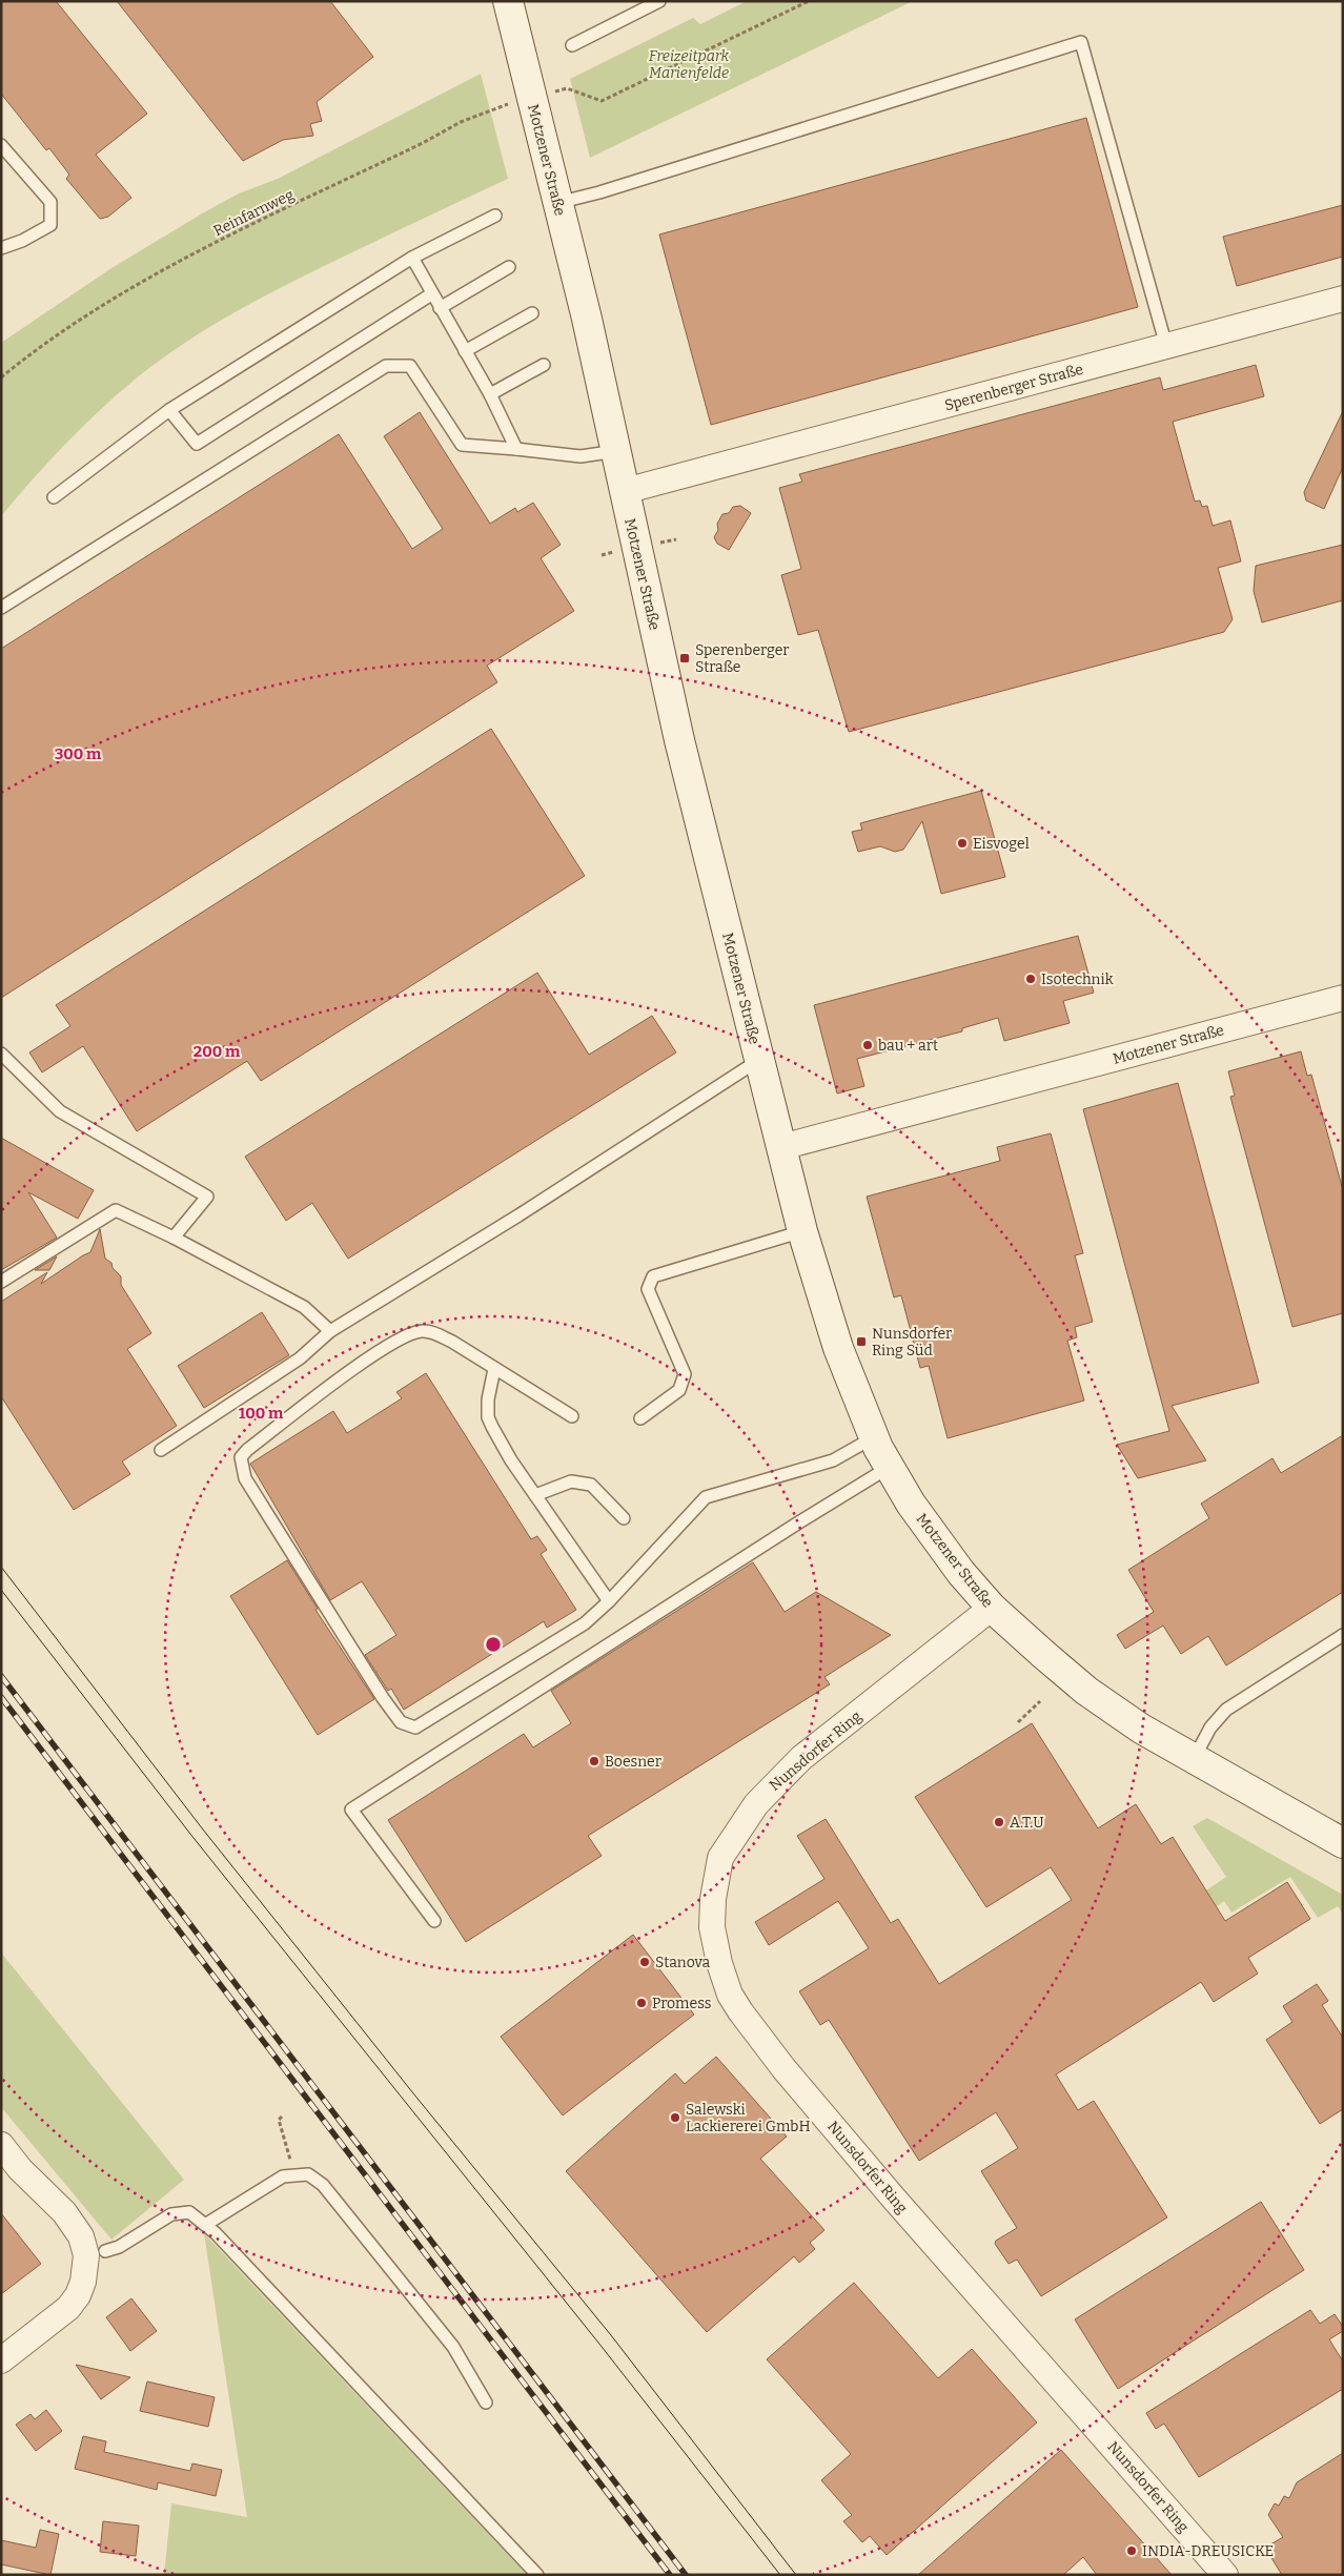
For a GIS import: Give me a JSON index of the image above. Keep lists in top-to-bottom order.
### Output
{
  "streets": {
    "street": ["Motzener Straße", "Sperenberger Straße", "Nunsdorfer Ring"],
    "path": ["Reinfarnweg"]
  },
  "crossings": [
    ["Motzener Straße", "Reinfarnweg"],
    ["Motzener Straße", "Sperenberger Straße"],
    ["Motzener Straße", "Nunsdorfer Ring"]
  ],
  "parks": ["Freizeitpark Marienfelde"],
  "places": {
    "transit": ["Sperenberger Straße", "Nunsdorfer Ring Süd"],
    "other": [
      "Eisvogel",
      "Isotechnik",
      "bau + art",
      "Boesner",
      "A.T.U",
      "Stanova",
      "Promess",
      "Salewski Lackiererei GmbH",
      "INDIA-DREUSICKE"
    ]
  },
  "rings": ["300 m", "200 m", "100 m"]
}
